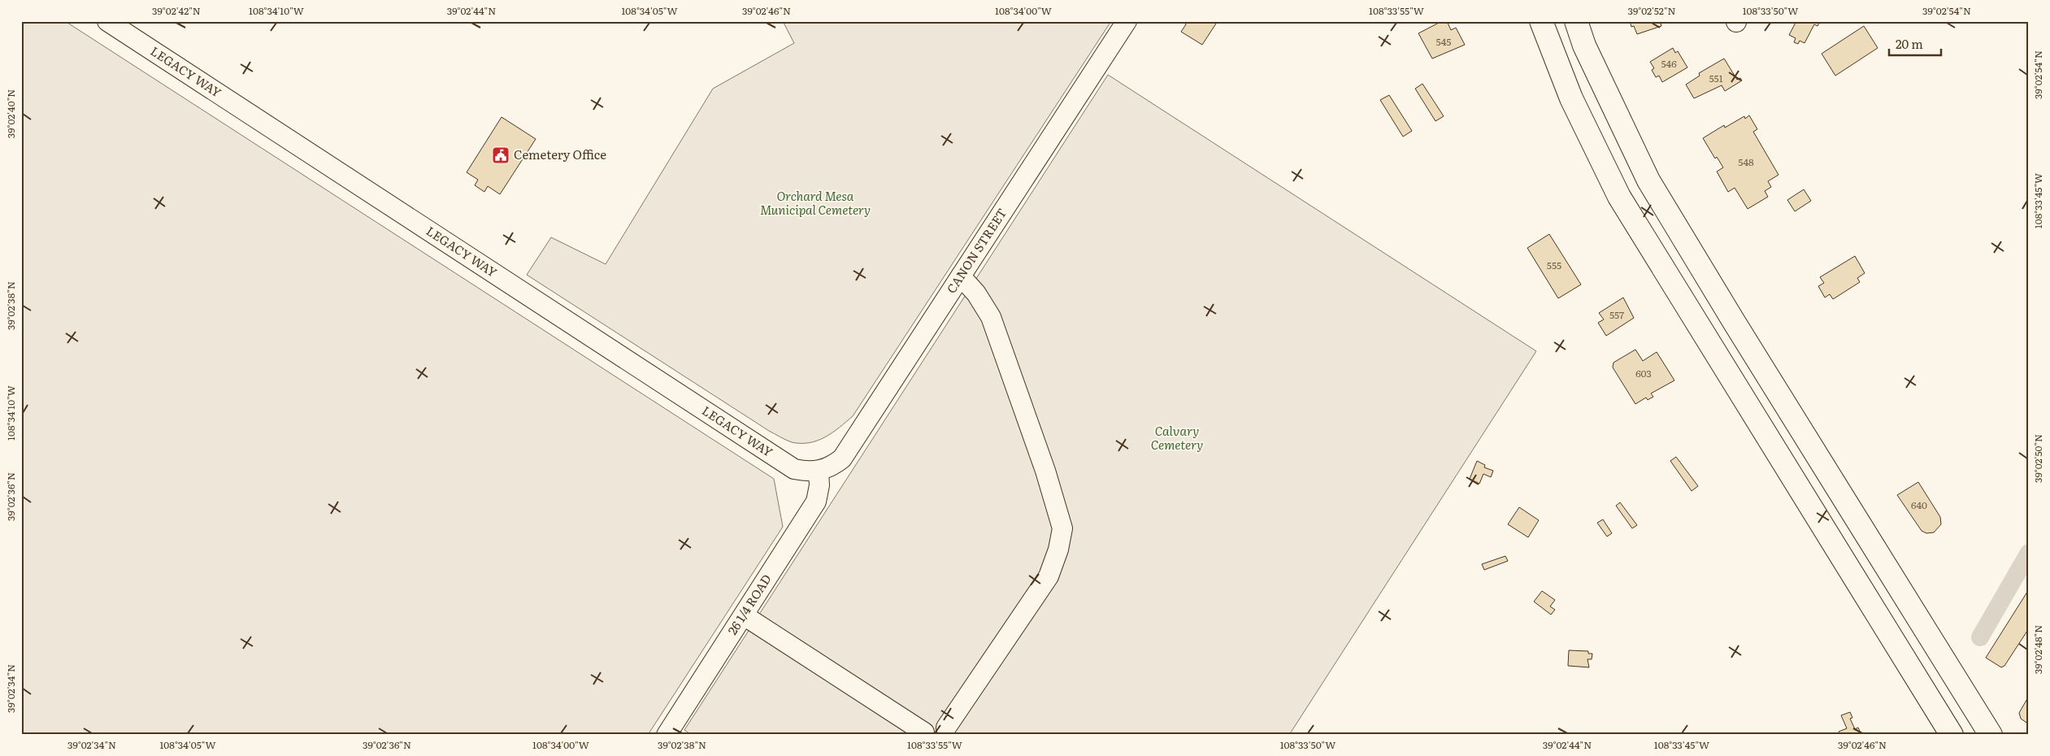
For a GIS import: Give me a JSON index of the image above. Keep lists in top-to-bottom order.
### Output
{
  "streets": {
    "street": ["LEGACY WAY", "CANON STREET", "26 1/4 ROAD"]
  },
  "crossings": [
    ["LEGACY WAY", "CANON STREET"],
    ["LEGACY WAY", "26 1/4 ROAD"],
    ["CANON STREET", "26 1/4 ROAD"]
  ],
  "parks": ["Orchard Mesa Municipal Cemetery", "Calvary Cemetery"],
  "places": {
    "public building": ["Cemetery Office"]
  },
  "house_numbers": [
    "545",
    "546",
    "551",
    "548",
    "555",
    "557",
    "603",
    "640"
  ],
  "scale_bar": "20 m",
  "coordinates": [
    "39°02'42\"N",
    "108°34'10\"W",
    "39°02'44\"N",
    "108°34'05\"W",
    "39°02'46\"N",
    "108°34'00\"W",
    "108°33'55\"W",
    "39°02'52\"N",
    "108°33'50\"W",
    "39°02'54\"N",
    "39°02'40\"N",
    "108°33'45\"W",
    "39°02'38\"N",
    "39°02'50\"N",
    "39°02'36\"N",
    "39°02'48\"N",
    "39°02'34\"N"
  ]
}
